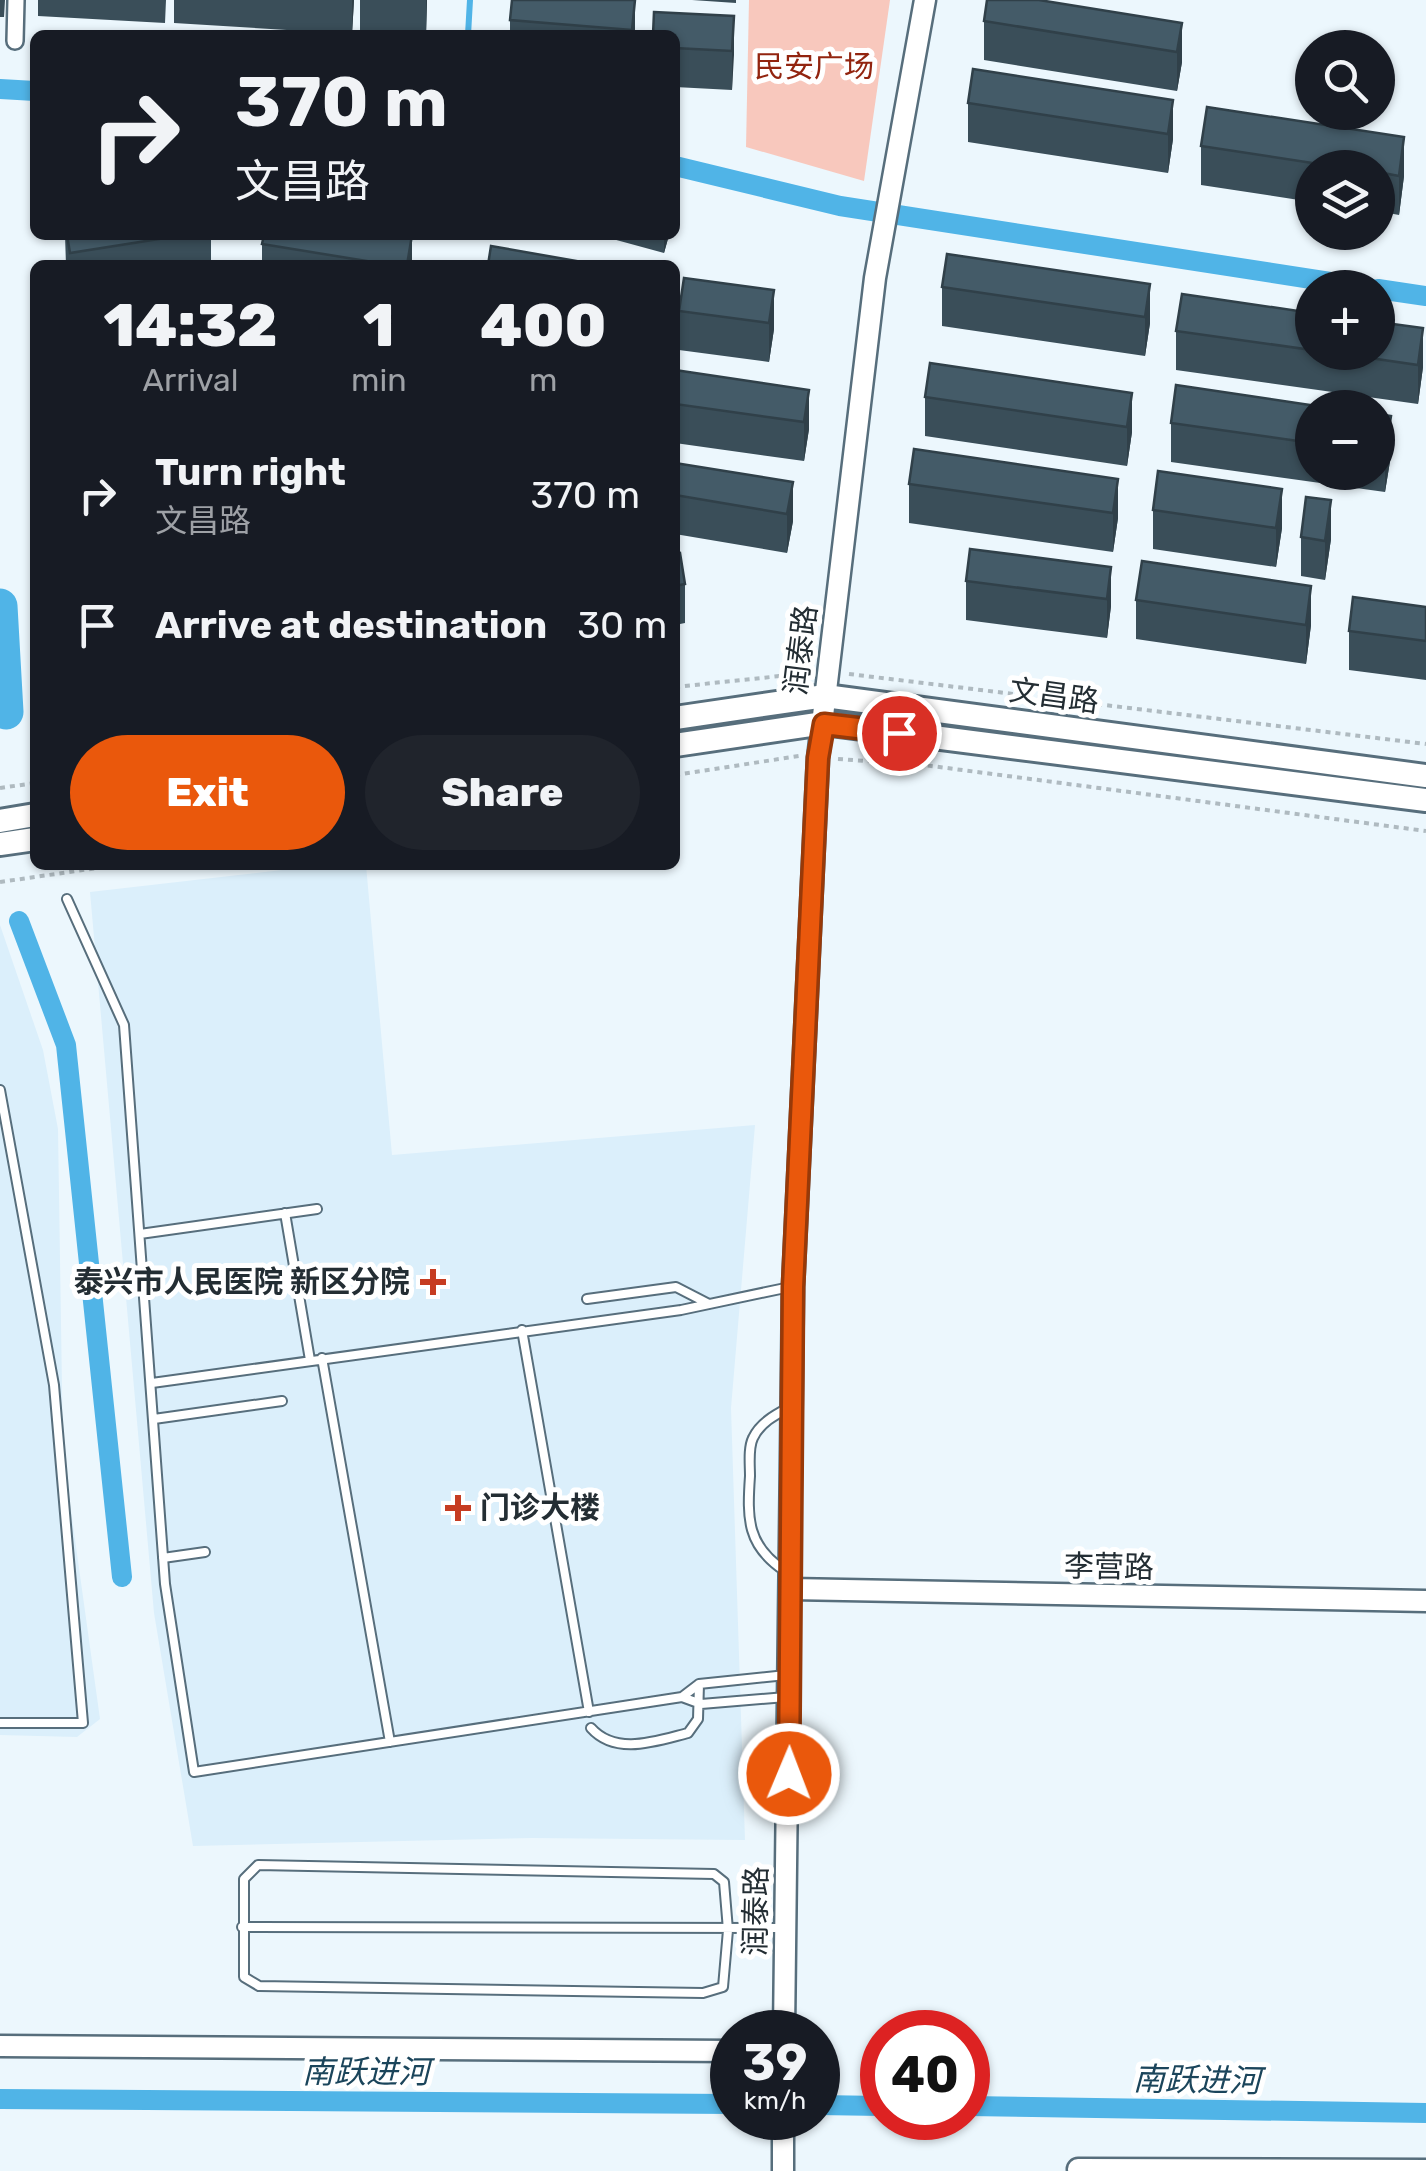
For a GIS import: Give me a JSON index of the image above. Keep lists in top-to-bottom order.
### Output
{
  "streets": {
    "main road": ["文昌路"],
    "street": ["润泰路", "李营路"]
  },
  "crossings": [
    ["润泰路", "文昌路"],
    ["润泰路", "李营路"]
  ],
  "water": ["南跃进河"],
  "parks": ["民安广场"],
  "places": {
    "health": ["泰兴市人民医院 新区分院", "门诊大楼"]
  },
  "page": {
    "map_buttons": ["+", "−"],
    "turn": ["370 m", "文昌路"],
    "eta": [
      "14:32",
      "Arrival",
      "1",
      "min",
      "400",
      "m"
    ],
    "list": [
      {
        "name": "Turn right",
        "note": "文昌路",
        "value": "370 m"
      },
      {
        "name": "Arrive at destination",
        "value": "30 m"
      }
    ],
    "buttons": ["Exit", "Share"],
    "speed": "39 km/h",
    "limit": "40"
  }
}
